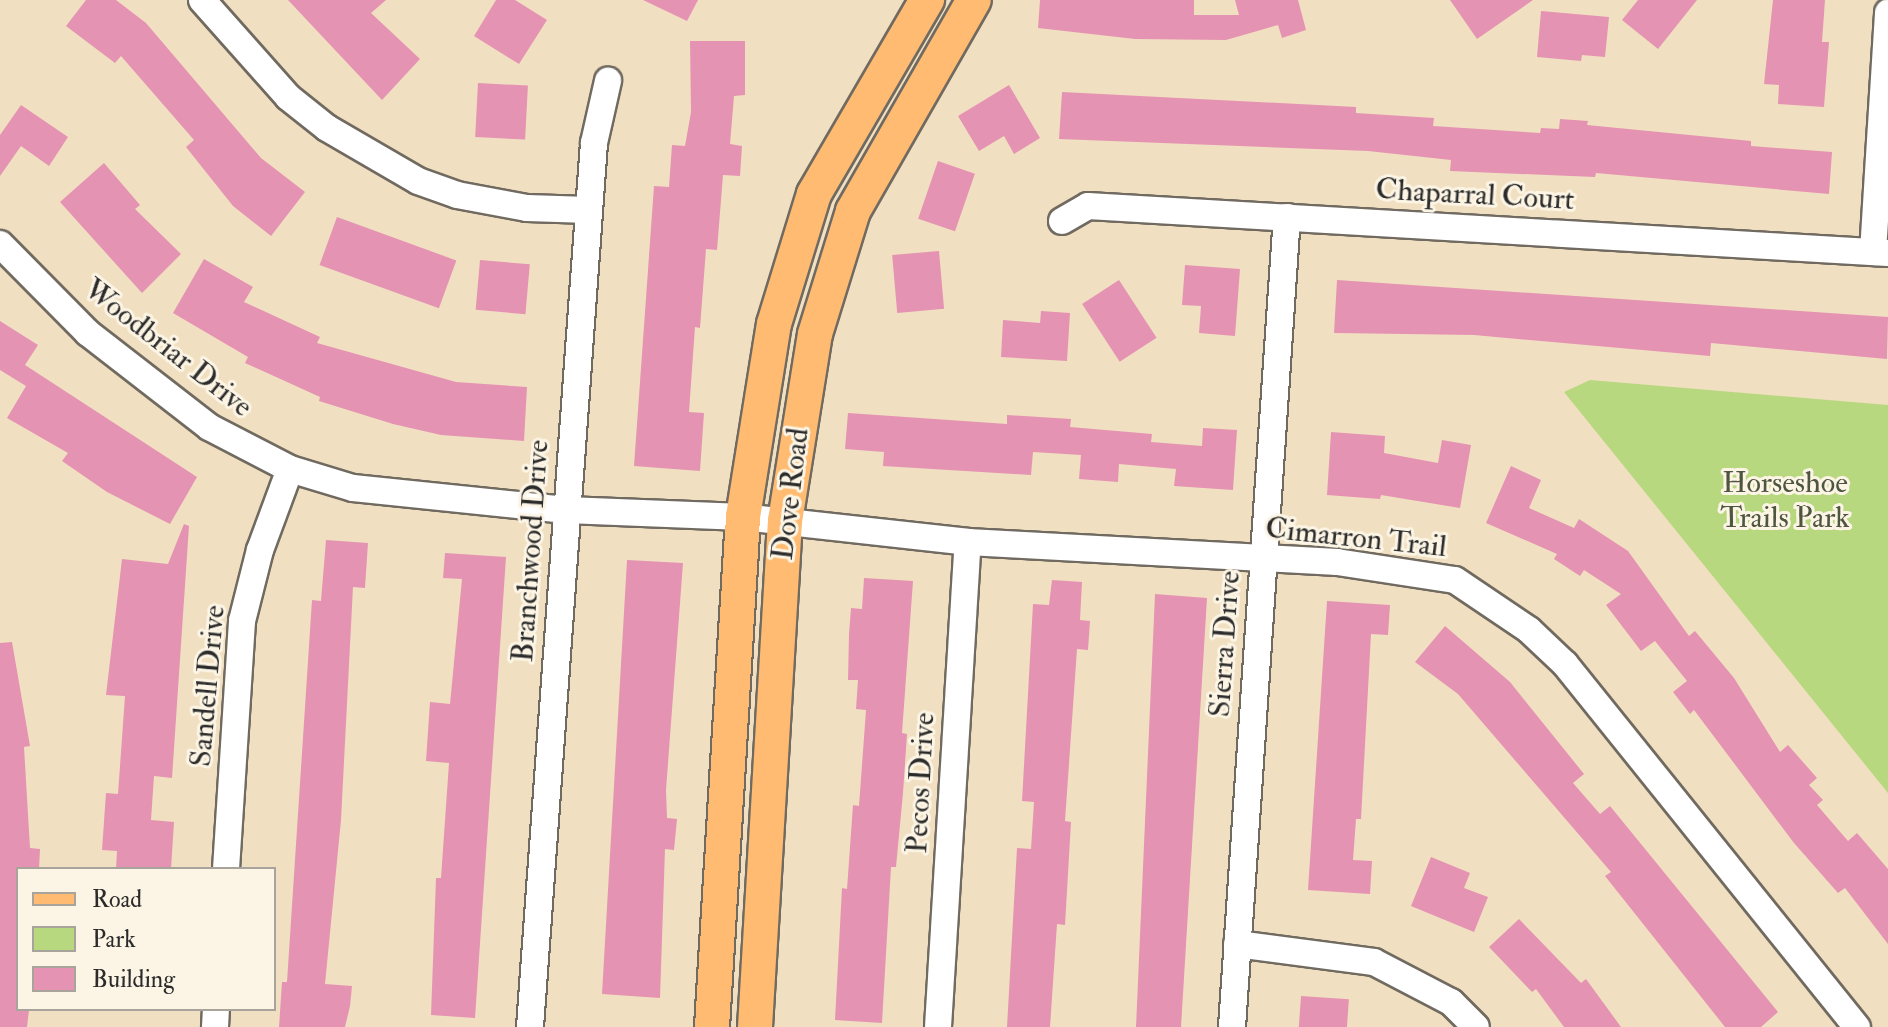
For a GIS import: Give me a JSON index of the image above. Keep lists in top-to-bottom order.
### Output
{
  "streets": {
    "main road": ["Dove Road"],
    "street": [
      "Chaparral Court",
      "Woodbriar Drive",
      "Cimarron Trail",
      "Branchwood Drive",
      "Sierra Drive",
      "Sandell Drive",
      "Pecos Drive"
    ]
  },
  "crossings": [
    ["Chaparral Court", "Sierra Drive"],
    ["Woodbriar Drive", "Dove Road"],
    ["Woodbriar Drive", "Cimarron Trail"],
    ["Woodbriar Drive", "Branchwood Drive"],
    ["Woodbriar Drive", "Sandell Drive"],
    ["Dove Road", "Cimarron Trail"],
    ["Cimarron Trail", "Sierra Drive"],
    ["Cimarron Trail", "Pecos Drive"]
  ],
  "parks": ["Horseshoe Trails Park"],
  "legend": ["Road", "Park", "Building"]
}
